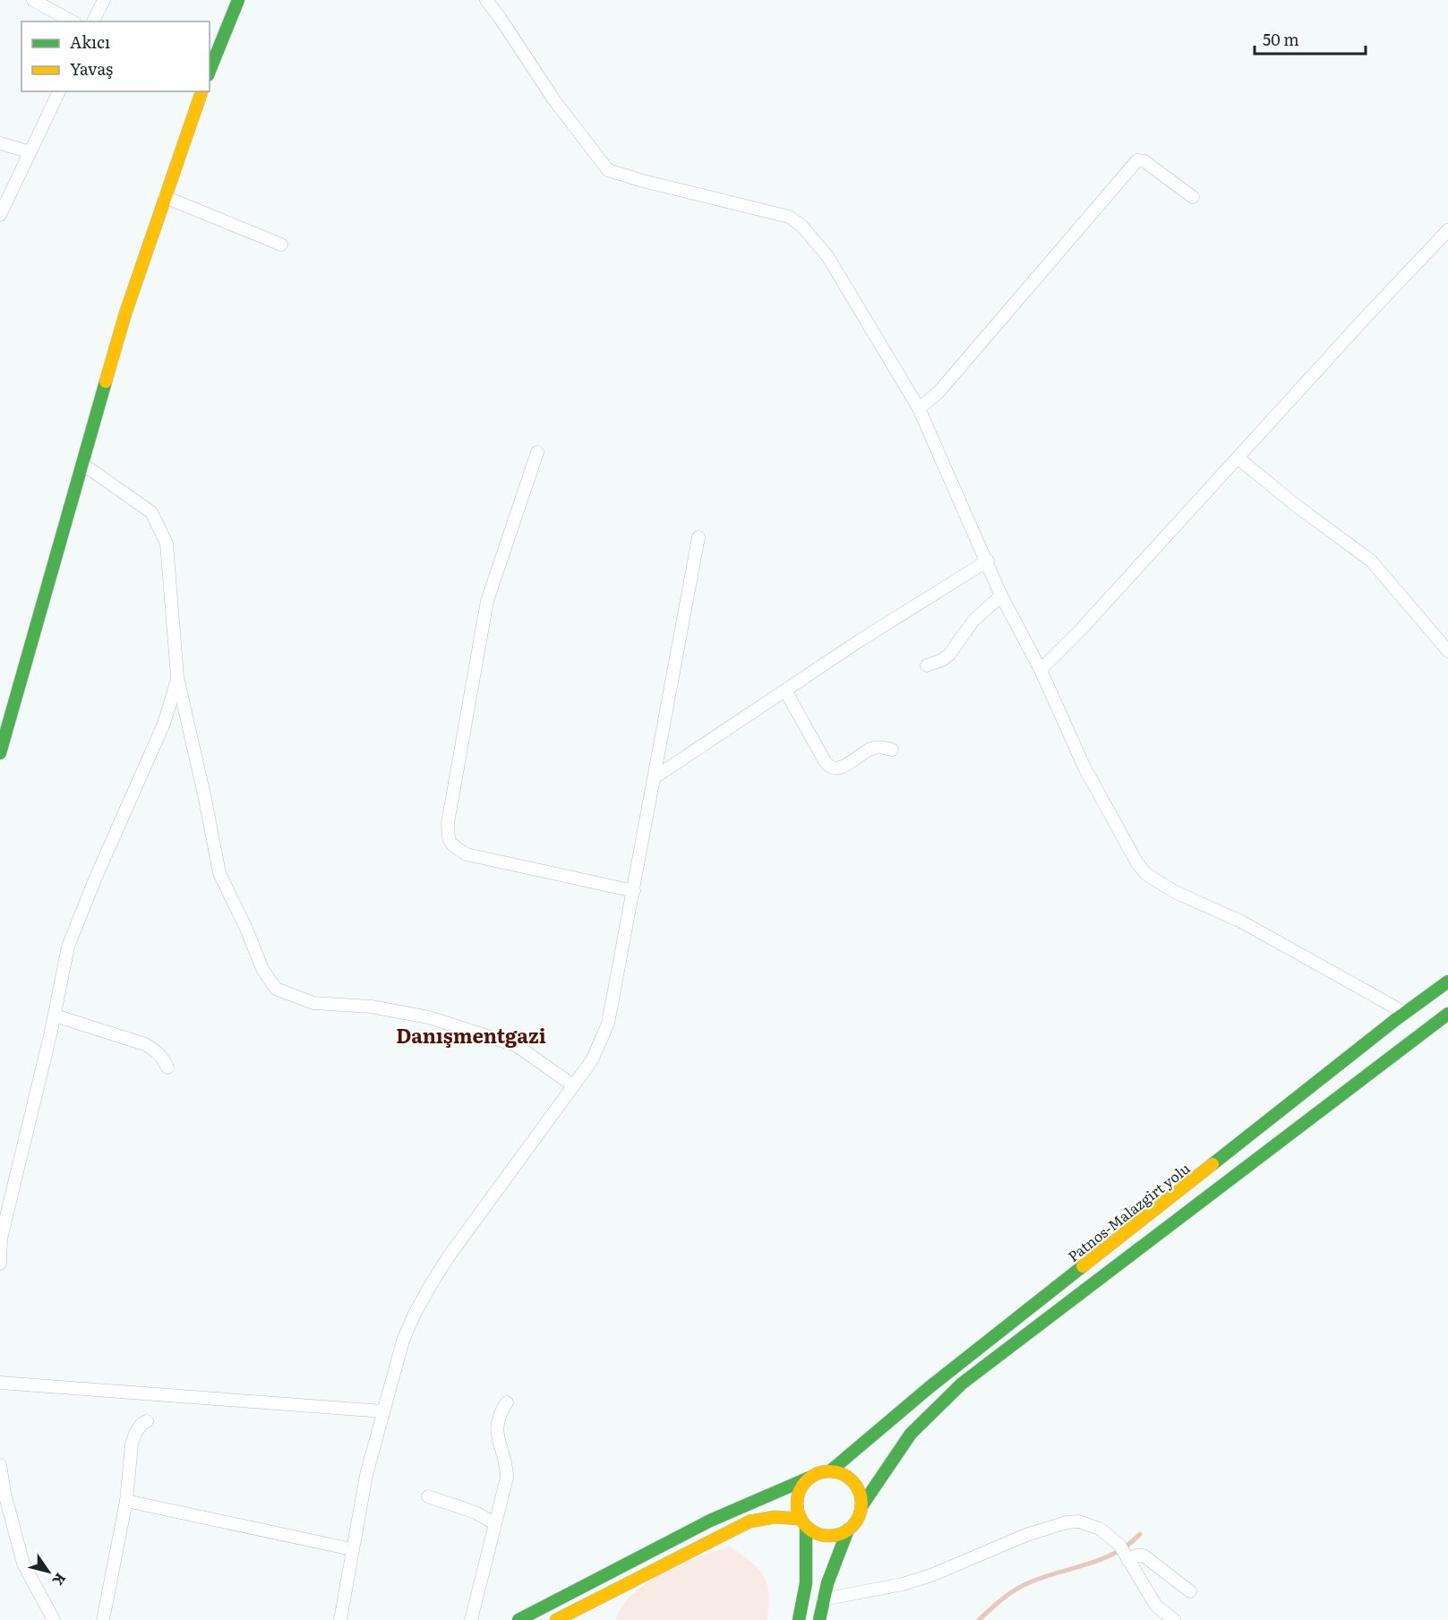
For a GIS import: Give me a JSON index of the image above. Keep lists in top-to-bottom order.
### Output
{
  "streets": {
    "main road": ["Patnos-Malazgirt yolu"]
  },
  "districts": ["Danışmentgazi"],
  "legend": ["Akıcı", "Yavaş"],
  "scale_bar": "50 m",
  "north": "bottom right"
}
